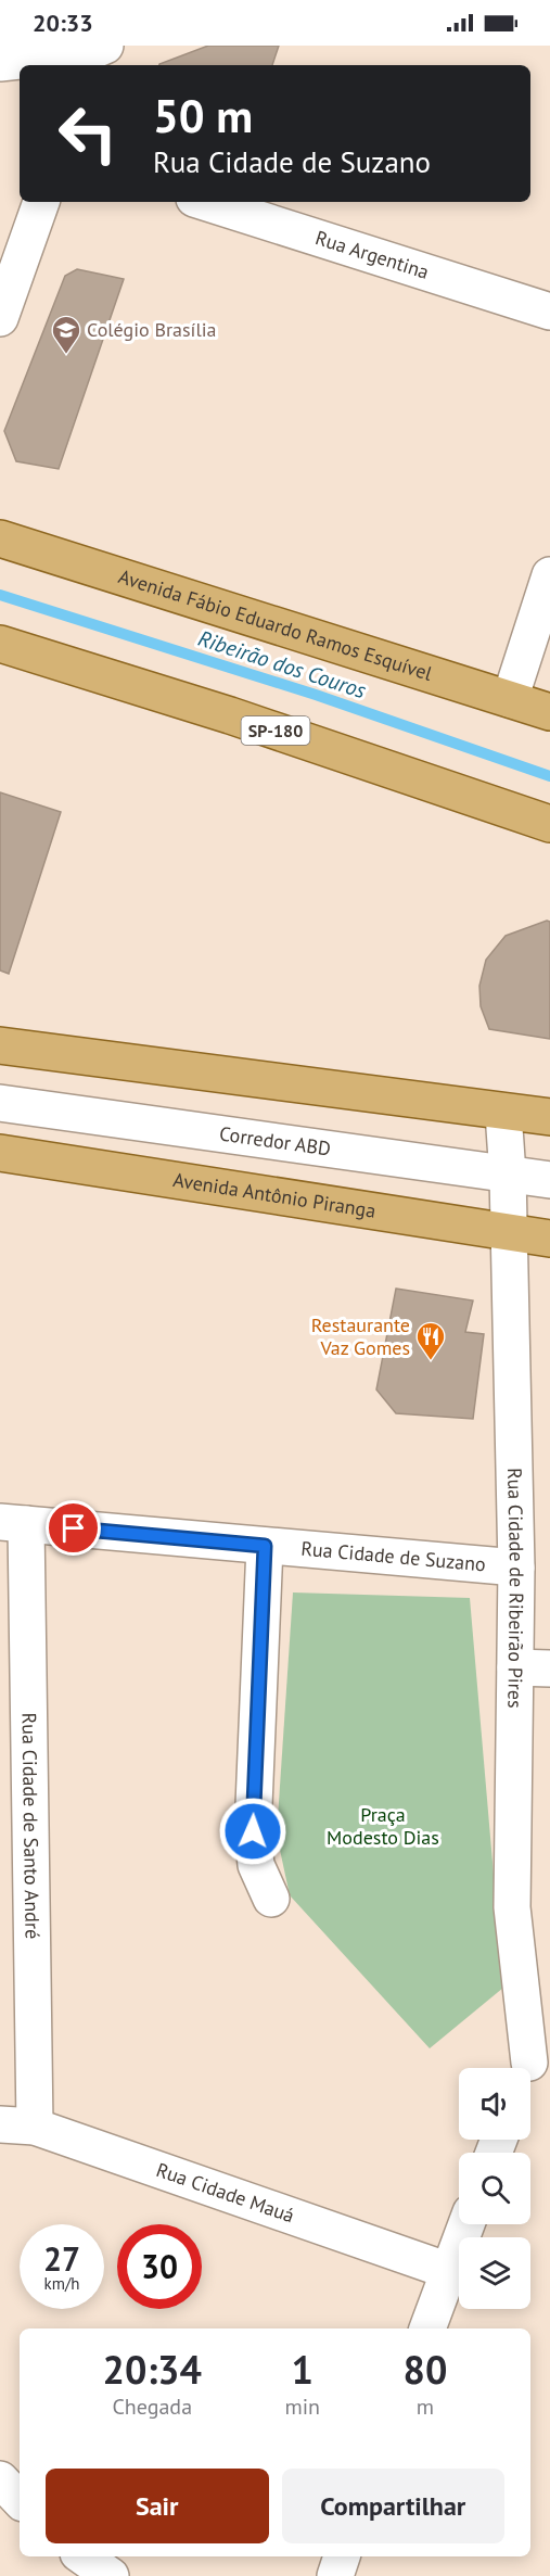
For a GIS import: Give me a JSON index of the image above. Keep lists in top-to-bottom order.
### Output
{
  "streets": {
    "main road": ["Avenida Fábio Eduardo Ramos Esquível", "SP-180", "Avenida Antônio Piranga"],
    "street": [
      "Rua Argentina",
      "Corredor ABD",
      "Rua Cidade de Suzano",
      "Rua Cidade de Ribeirão Pires",
      "Rua Cidade de Santo André",
      "Rua Cidade Mauá"
    ]
  },
  "crossings": [
    ["Corredor ABD", "Rua Cidade de Ribeirão Pires"],
    ["Avenida Antônio Piranga", "Rua Cidade de Ribeirão Pires"],
    ["Rua Cidade de Suzano", "Rua Cidade de Ribeirão Pires"],
    ["Rua Cidade de Suzano", "Rua Cidade de Santo André"],
    ["Rua Cidade de Santo André", "Rua Cidade Mauá"]
  ],
  "water": ["Ribeirão dos Couros"],
  "parks": ["Praça Modesto Dias"],
  "places": {
    "school or university": ["Colégio Brasília"],
    "restaurant": ["Restaurante Vaz Gomes"]
  },
  "page": {
    "status": "20:33",
    "turn": ["50 m", "Rua Cidade de Suzano"],
    "speed": "27 km/h",
    "limit": "30",
    "eta": [
      "20:34",
      "Chegada",
      "1",
      "min",
      "80",
      "m"
    ],
    "buttons": ["Sair", "Compartilhar"]
  }
}
